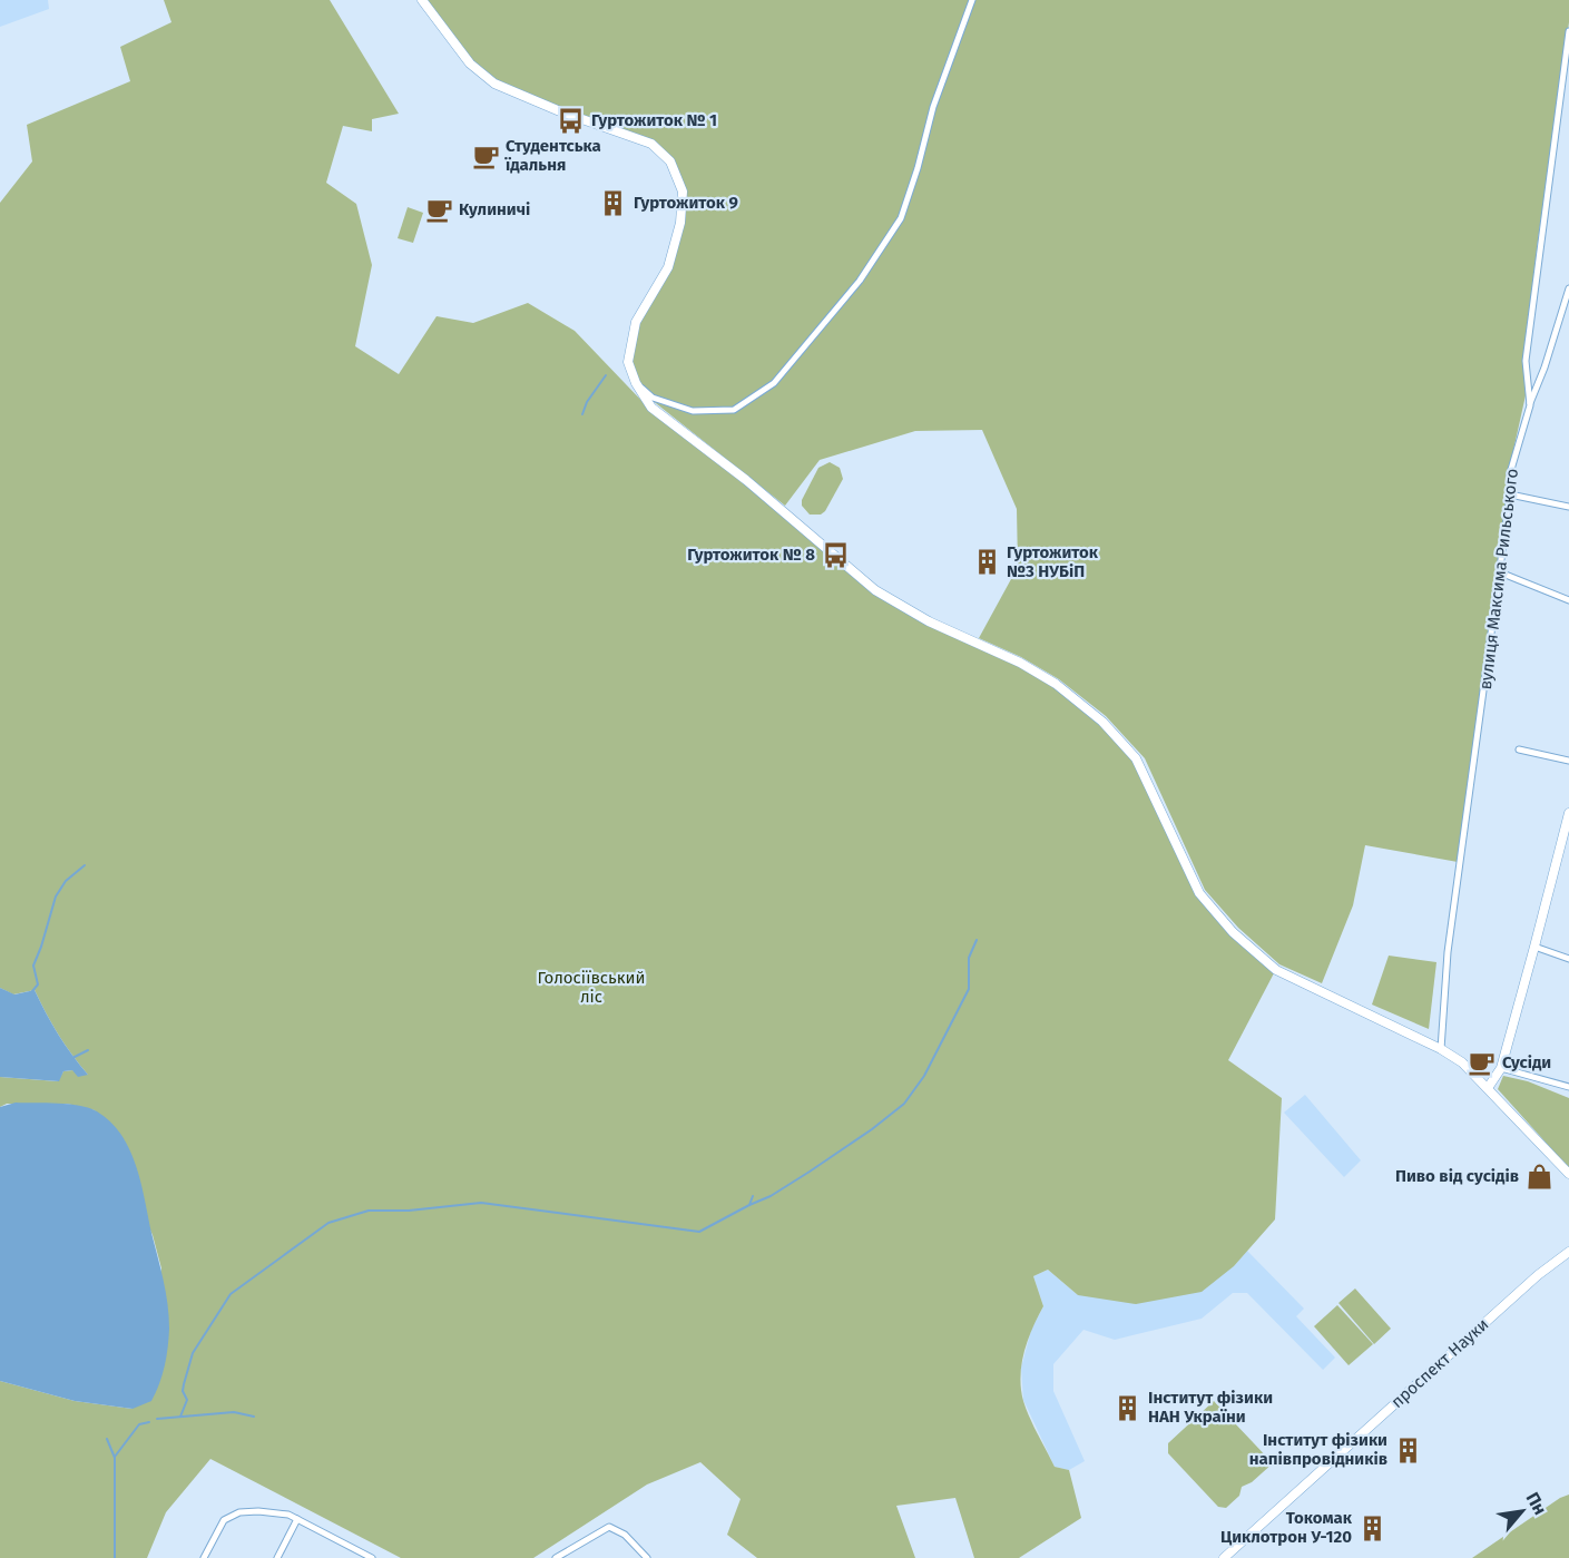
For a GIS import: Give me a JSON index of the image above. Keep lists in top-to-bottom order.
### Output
{
  "streets": {
    "street": ["вулиця Максима Рильського", "проспект Науки"]
  },
  "parks": ["Голосіївський ліс"],
  "places": {
    "bus stop": ["Гуртожиток № 1", "Гуртожиток № 8"],
    "cafe": ["Студентська їдальня", "Кулиничі", "Сусіди"],
    "building": [
      "Гуртожиток 9",
      "Гуртожиток №3 НУБіП",
      "Інститут фізики НАН України",
      "Інститут фізики напівпровідників",
      "Токомак Циклотрон У-120"
    ],
    "shop": ["Пиво від сусідів"]
  },
  "north": "top right"
}
